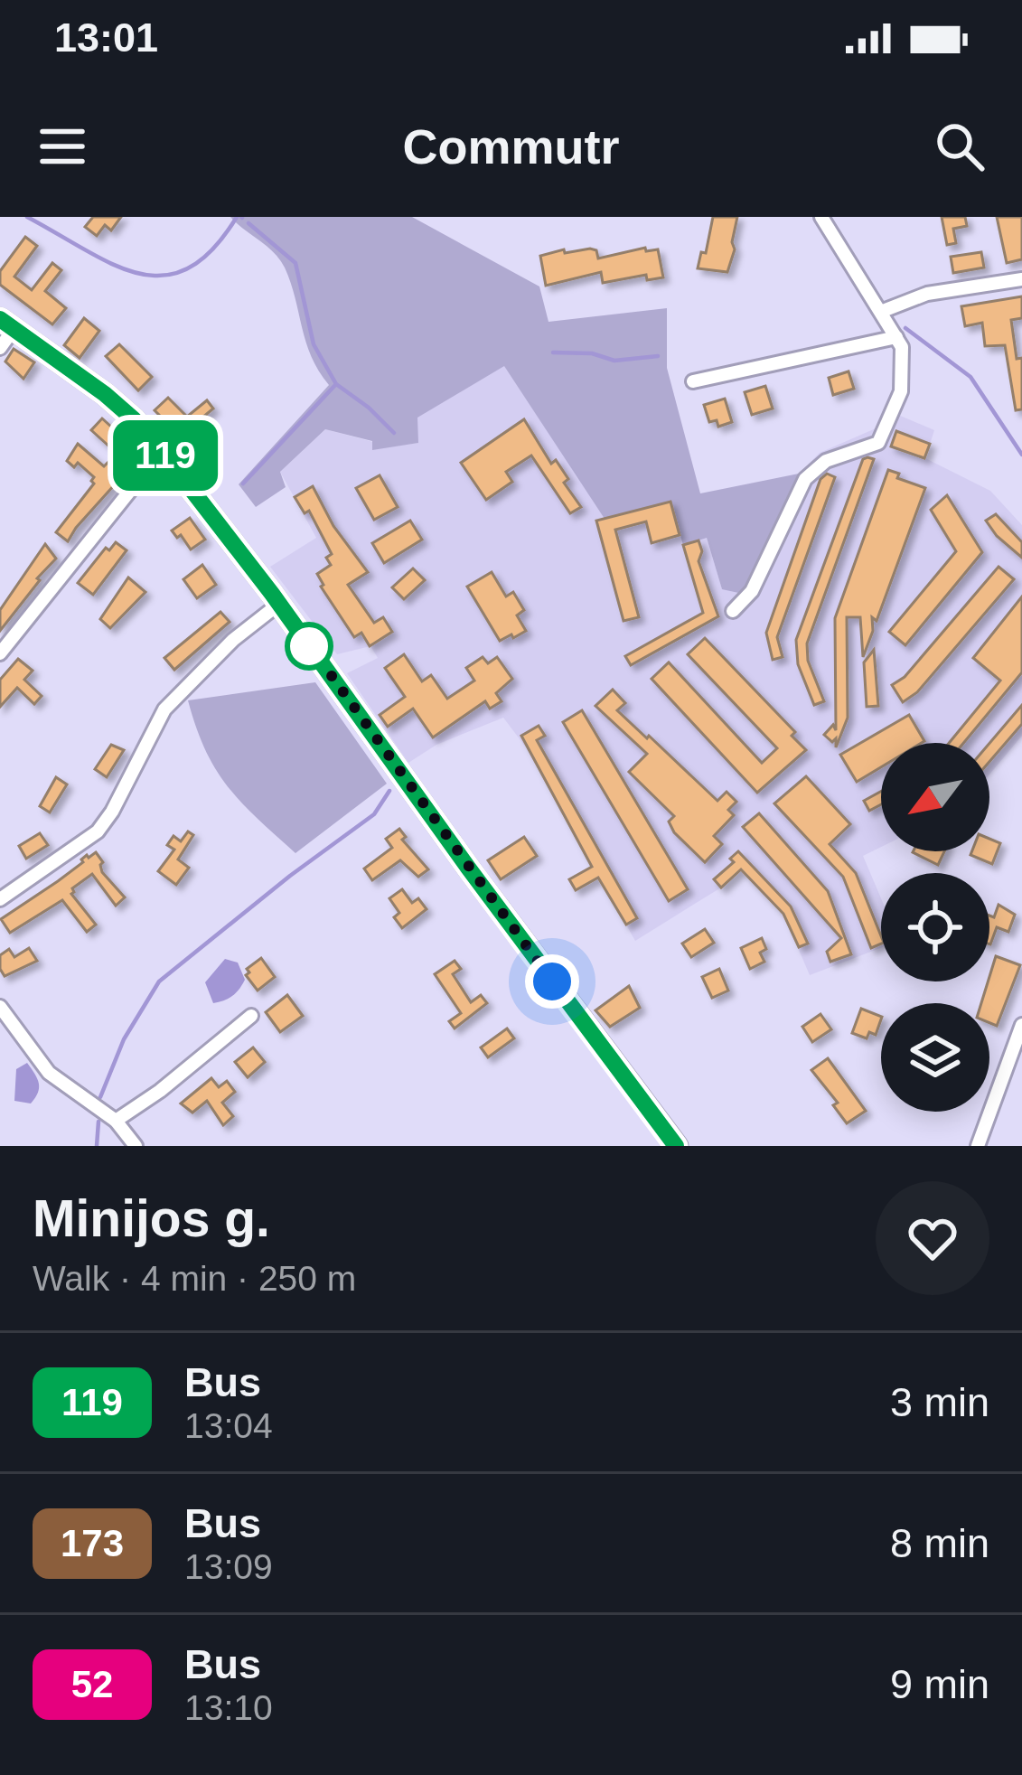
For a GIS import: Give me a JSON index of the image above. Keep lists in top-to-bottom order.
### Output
{
  "lines": ["bus line 119"],
  "north": "bottom left",
  "page": {
    "status": "13:01",
    "header": "Commutr",
    "on_map": "119",
    "heading": ["Minijos g.", "Walk · 4 min · 250 m"],
    "list": [
      {
        "mark": "119",
        "name": "Bus",
        "note": "13:04",
        "value": "3 min"
      },
      {
        "mark": "173",
        "name": "Bus",
        "note": "13:09",
        "value": "8 min"
      },
      {
        "mark": "52",
        "name": "Bus",
        "note": "13:10",
        "value": "9 min"
      }
    ]
  }
}
